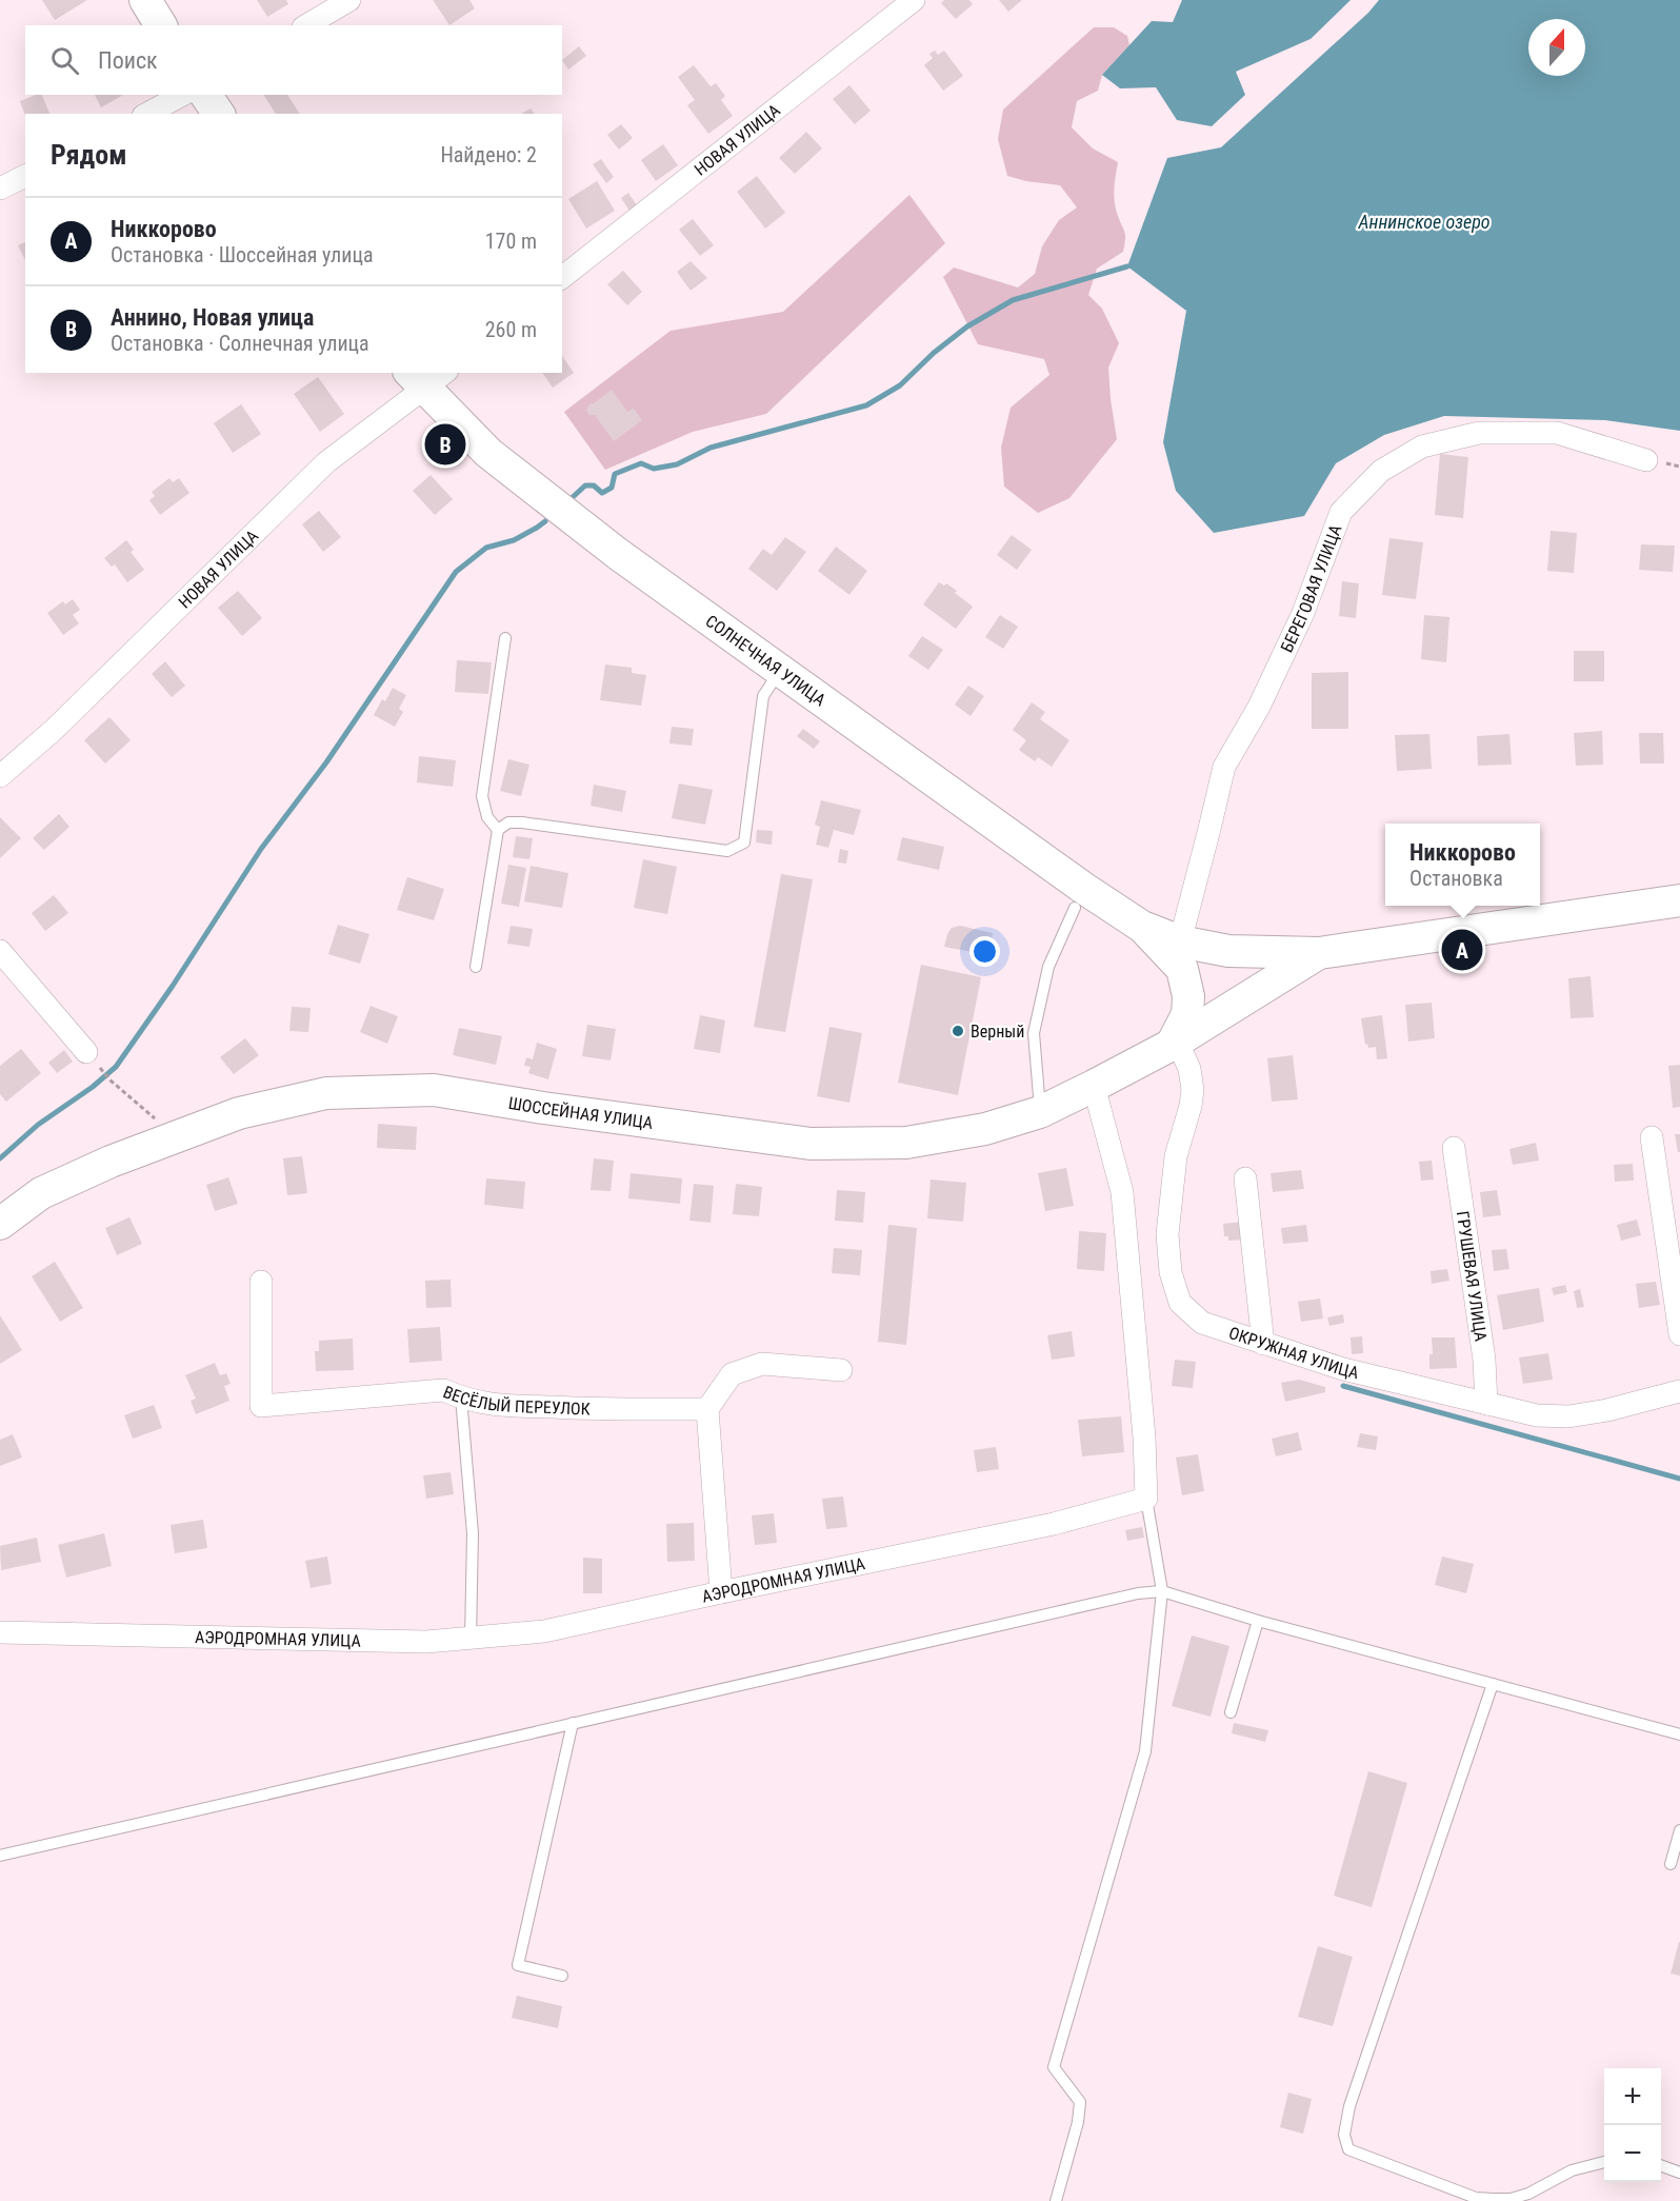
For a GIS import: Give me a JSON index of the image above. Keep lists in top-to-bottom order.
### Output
{
  "streets": {
    "main road": ["СОЛНЕЧНАЯ УЛИЦА", "ШОССЕЙНАЯ УЛИЦА"],
    "street": [
      "НОВАЯ УЛИЦА",
      "БЕРЕГОВАЯ УЛИЦА",
      "ГРУШЕВАЯ УЛИЦА",
      "ОКРУЖНАЯ УЛИЦА",
      "ВЕСЁЛЫЙ ПЕРЕУЛОК",
      "АЭРОДРОМНАЯ УЛИЦА"
    ]
  },
  "crossings": [
    ["НОВАЯ УЛИЦА", "СОЛНЕЧНАЯ УЛИЦА"],
    ["ШОССЕЙНАЯ УЛИЦА", "ОКРУЖНАЯ УЛИЦА"],
    ["ГРУШЕВАЯ УЛИЦА", "ОКРУЖНАЯ УЛИЦА"]
  ],
  "water": ["Аннинское озеро"],
  "places": ["Верный"],
  "north": "top",
  "page": {
    "search": "Поиск",
    "heading": ["Рядом", "Найдено: 2"],
    "list": [
      {
        "mark": "A",
        "name": "Никкорово",
        "note": "Остановка · Шоссейная улица",
        "value": "170 m"
      },
      {
        "mark": "B",
        "name": "Аннино, Новая улица",
        "note": "Остановка · Солнечная улица",
        "value": "260 m"
      }
    ],
    "pins": ["B", "A"],
    "popup": ["Никкорово", "Остановка"],
    "map_buttons": ["+", "−"]
  }
}
